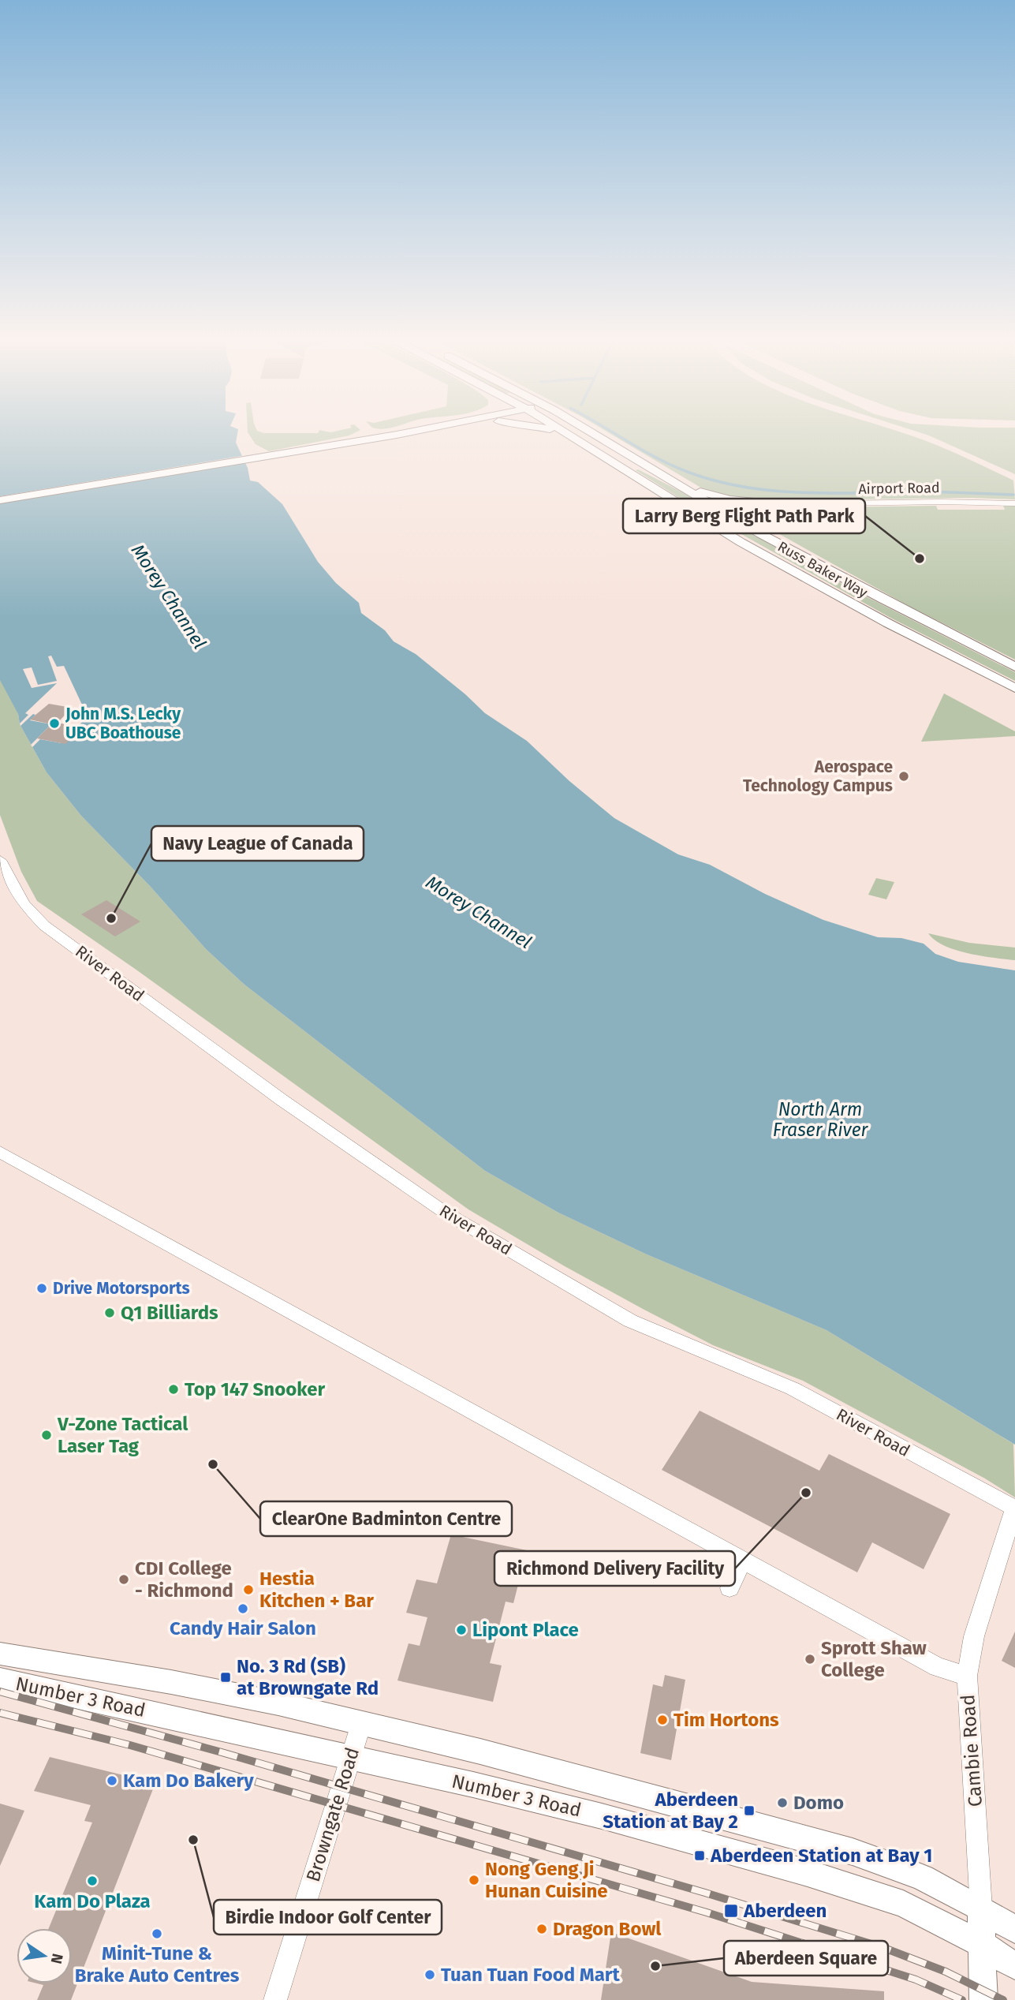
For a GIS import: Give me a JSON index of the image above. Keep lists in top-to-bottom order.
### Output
{
  "streets": {
    "main road": ["Russ Baker Way", "Number 3 Road", "Cambie Road"],
    "street": ["Airport Road", "River Road", "Browngate Road"]
  },
  "crossings": [
    ["River Road", "Cambie Road"],
    ["Number 3 Road", "Cambie Road"],
    ["Number 3 Road", "Browngate Road"]
  ],
  "water": ["Morey Channel", "North Arm Fraser River"],
  "places": {
    "other": [
      "Larry Berg Flight Path Park",
      "John M.S. Lecky UBC Boathouse",
      "Aerospace Technology Campus",
      "Navy League of Canada",
      "Drive Motorsports",
      "Q1 Billiards",
      "Top 147 Snooker",
      "V-Zone Tactical Laser Tag",
      "ClearOne Badminton Centre",
      "Richmond Delivery Facility",
      "CDI College - Richmond",
      "Hestia Kitchen + Bar",
      "Candy Hair Salon",
      "Lipont Place",
      "Sprott Shaw College",
      "Tim Hortons",
      "Kam Do Bakery",
      "Domo",
      "Birdie Indoor Golf Center",
      "Nong Geng Ji Hunan Cuisine",
      "Kam Do Plaza",
      "Dragon Bowl",
      "Minit-Tune & Brake Auto Centres",
      "Aberdeen Square",
      "Tuan Tuan Food Mart"
    ],
    "transit": [
      "No. 3 Rd (SB) at Browngate Rd",
      "Aberdeen Station at Bay 2",
      "Aberdeen Station at Bay 1",
      "Aberdeen"
    ]
  },
  "north": "right"
}
